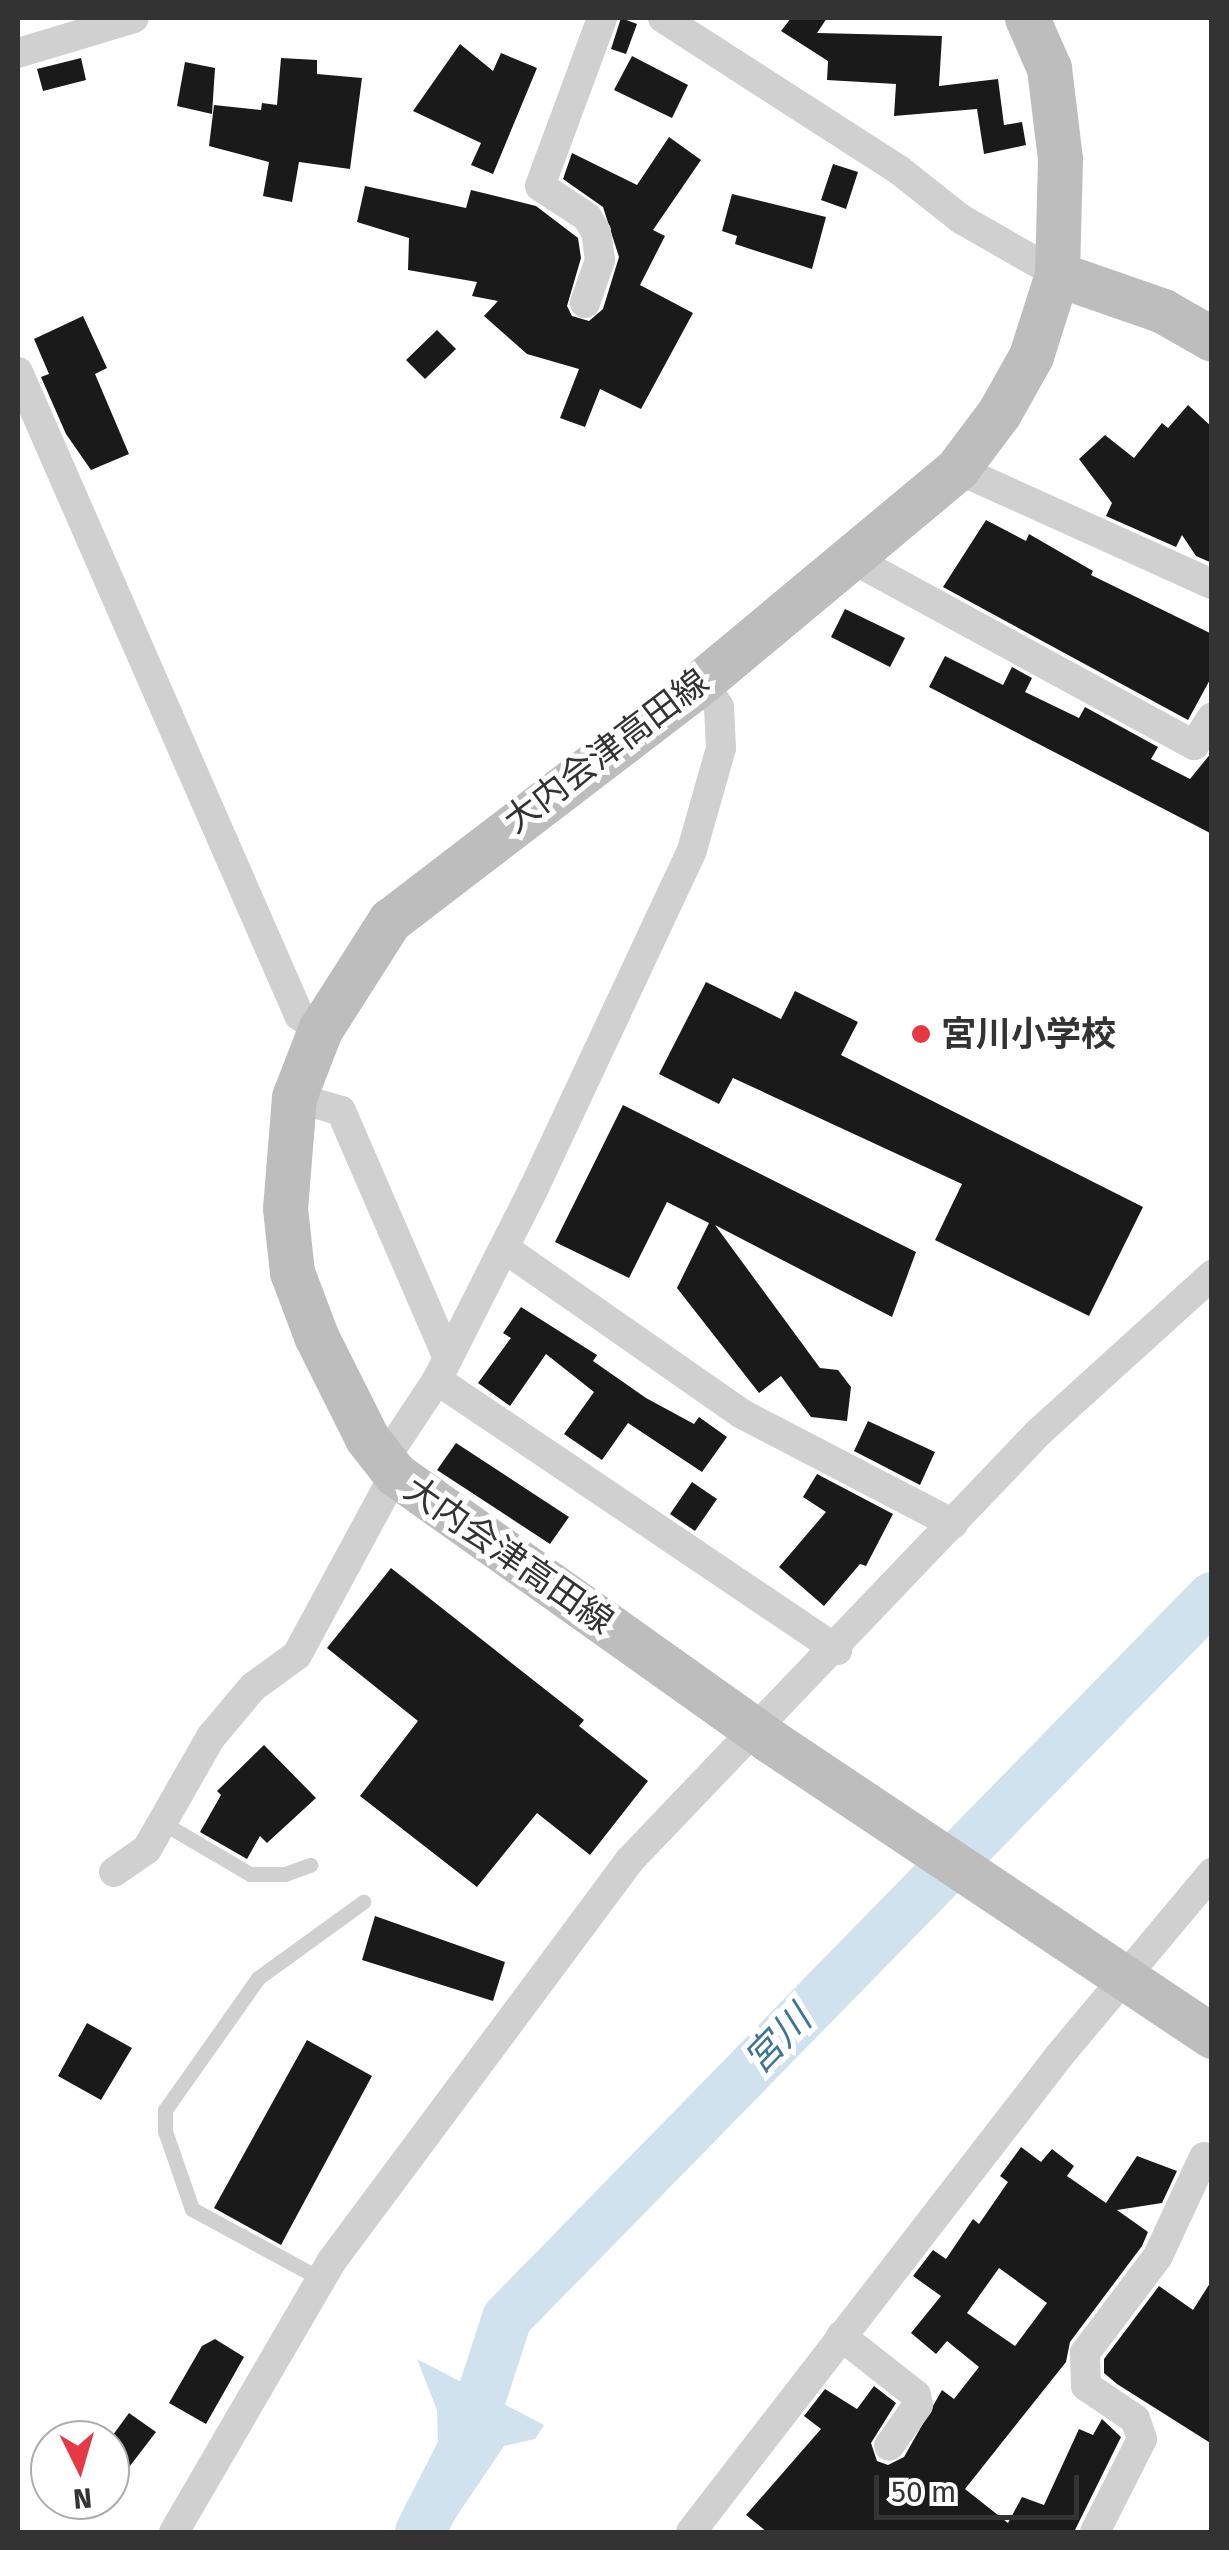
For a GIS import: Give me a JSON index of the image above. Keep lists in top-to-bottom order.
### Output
{
  "streets": {
    "main road": ["大内会津高田線"]
  },
  "water": ["宮川"],
  "places": ["宮川小学校"],
  "scale_bar": "50 m",
  "north": "bottom"
}
